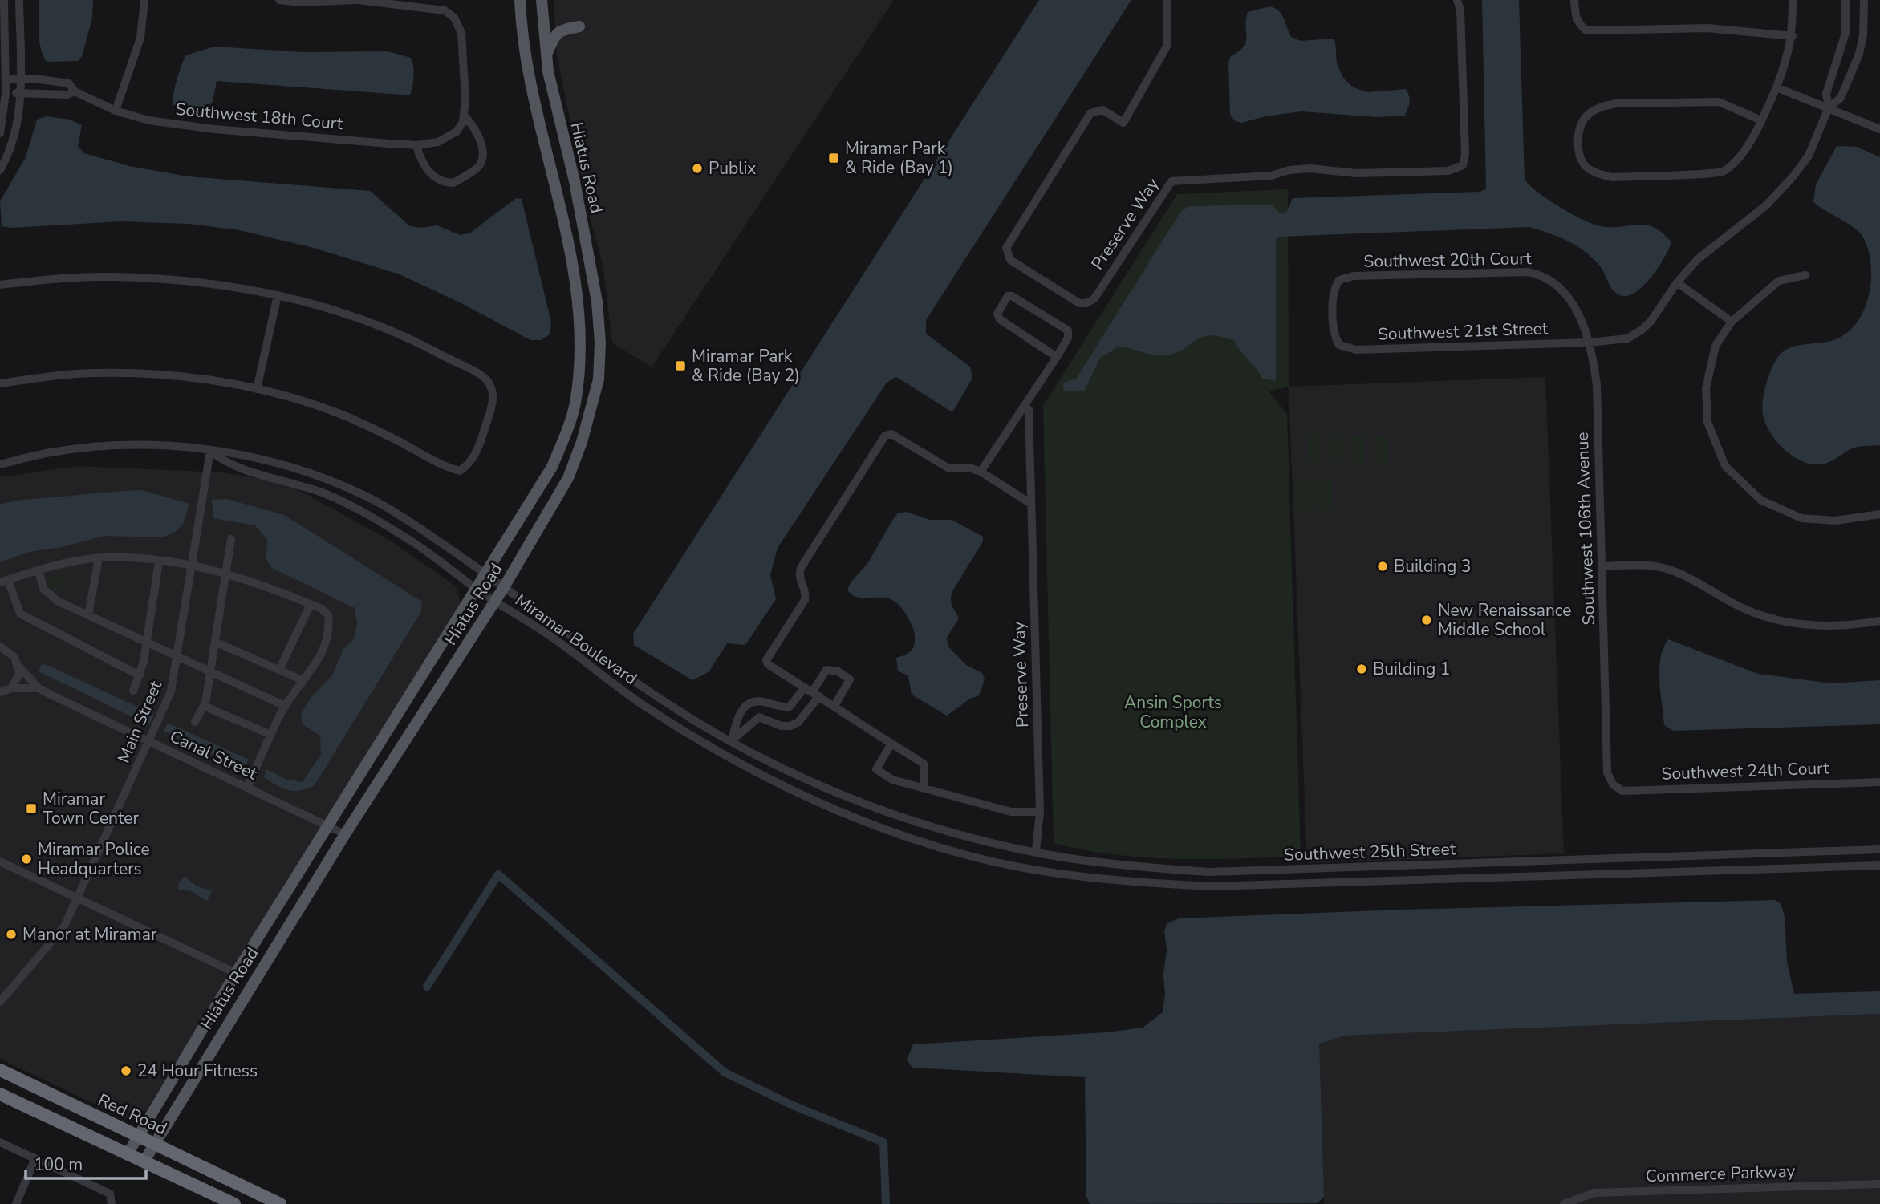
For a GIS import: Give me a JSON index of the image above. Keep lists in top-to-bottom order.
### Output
{
  "streets": {
    "highway": ["Red Road"],
    "main road": ["Hiatus Road"],
    "street": [
      "Southwest 18th Court",
      "Preserve Way",
      "Southwest 20th Court",
      "Southwest 21st Street",
      "Southwest 106th Avenue",
      "Miramar Boulevard",
      "Main Street",
      "Canal Street",
      "Southwest 24th Court",
      "Southwest 25th Street",
      "Commerce Parkway"
    ]
  },
  "crossings": [
    ["Hiatus Road", "Miramar Boulevard"],
    ["Hiatus Road", "Canal Street"],
    ["Hiatus Road", "Red Road"],
    ["Preserve Way", "Southwest 25th Street"],
    ["Southwest 20th Court", "Southwest 21st Street"],
    ["Southwest 20th Court", "Southwest 106th Avenue"],
    ["Southwest 21st Street", "Southwest 106th Avenue"],
    ["Southwest 106th Avenue", "Southwest 24th Court"],
    ["Miramar Boulevard", "Main Street"],
    ["Miramar Boulevard", "Southwest 25th Street"],
    ["Main Street", "Canal Street"]
  ],
  "parks": ["Ansin Sports Complex"],
  "places": {
    "transit": ["Miramar Park & Ride (Bay 1)", "Miramar Park & Ride (Bay 2)", "Miramar Town Center"],
    "other": [
      "Publix",
      "Building 3",
      "New Renaissance Middle School",
      "Building 1",
      "Miramar Police Headquarters",
      "Manor at Miramar",
      "24 Hour Fitness"
    ]
  },
  "scale_bar": "100 m"
}
